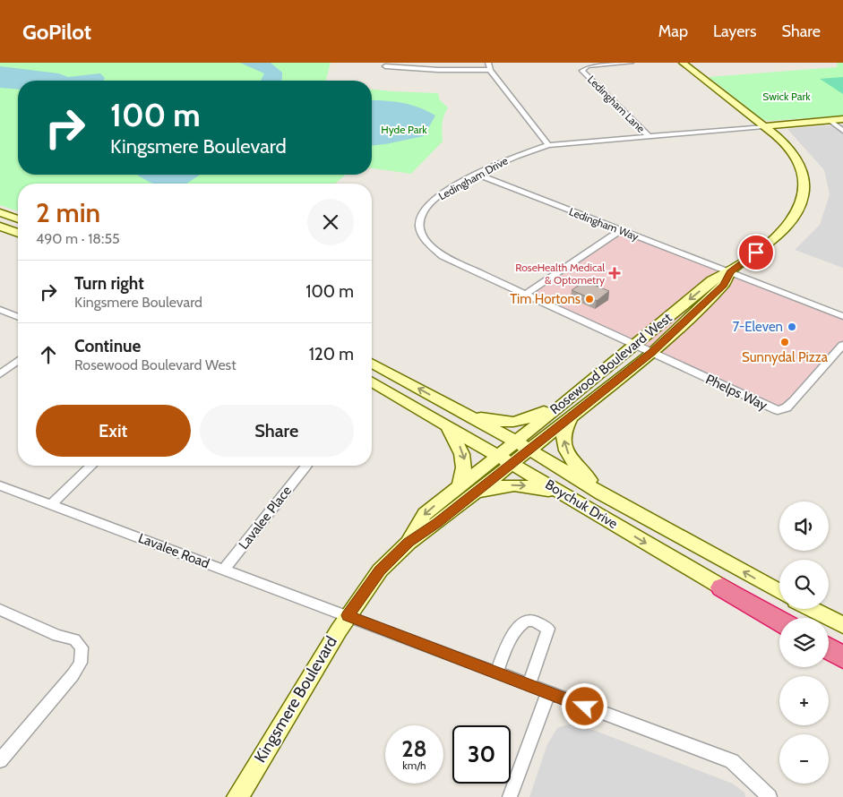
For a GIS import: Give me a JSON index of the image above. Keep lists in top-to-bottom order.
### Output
{
  "streets": {
    "street": [
      "Ledingham Lane",
      "Ledingham Drive",
      "Ledingham Way",
      "Rosewood Boulevard West",
      "Phelps Way",
      "Boychuk Drive",
      "Lavalee Place",
      "Lavalee Road",
      "Kingsmere Boulevard"
    ]
  },
  "crossings": [
    ["Ledingham Lane", "Ledingham Drive"],
    ["Ledingham Drive", "Ledingham Way"],
    ["Ledingham Drive", "Rosewood Boulevard West"],
    ["Ledingham Drive", "Phelps Way"],
    ["Ledingham Way", "Rosewood Boulevard West"],
    ["Rosewood Boulevard West", "Phelps Way"],
    ["Rosewood Boulevard West", "Boychuk Drive"],
    ["Rosewood Boulevard West", "Kingsmere Boulevard"],
    ["Boychuk Drive", "Kingsmere Boulevard"],
    ["Lavalee Place", "Lavalee Road"],
    ["Lavalee Road", "Kingsmere Boulevard"]
  ],
  "parks": ["Swick Park", "Hyde Park"],
  "places": {
    "health": ["RoseHealth Medical & Optometry"],
    "other": ["Tim Hortons", "7-Eleven", "Sunnydal Pizza"]
  },
  "page": {
    "header": "GoPilot",
    "nav": ["Map", "Layers", "Share"],
    "turn": ["100 m", "Kingsmere Boulevard"],
    "heading": ["2 min", "490 m · 18:55"],
    "list": [
      {
        "name": "Turn right",
        "note": "Kingsmere Boulevard",
        "value": "100 m"
      },
      {
        "name": "Continue",
        "note": "Rosewood Boulevard West",
        "value": "120 m"
      }
    ],
    "buttons": ["Exit", "Share"],
    "map_buttons": ["+", "−"],
    "speed": "28 km/h",
    "limit": "30"
  }
}
